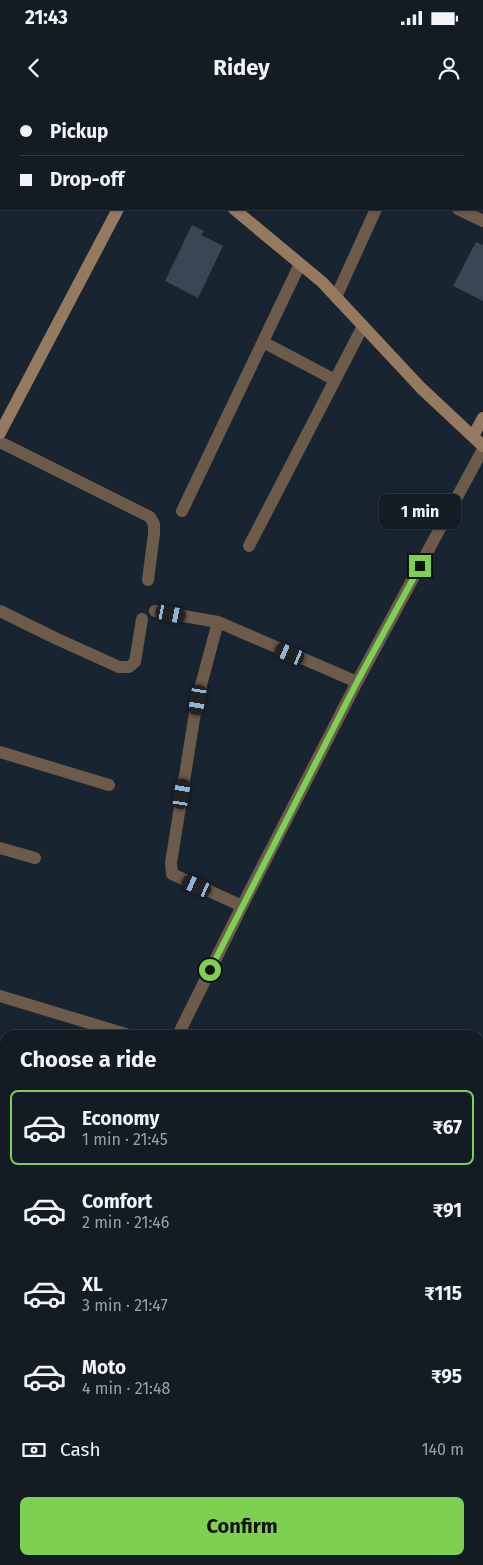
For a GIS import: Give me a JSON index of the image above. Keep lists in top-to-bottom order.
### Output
{
  "page": {
    "status": "21:43",
    "header": "Ridey",
    "banner": ["Pickup", "Drop-off"],
    "bubble": "1 min",
    "heading": "Choose a ride",
    "list": [
      {
        "name": "Economy",
        "note": "1 min · 21:45",
        "value": "₹67"
      },
      {
        "name": "Comfort",
        "note": "2 min · 21:46",
        "value": "₹91"
      },
      {
        "name": "XL",
        "note": "3 min · 21:47",
        "value": "₹115"
      },
      {
        "name": "Moto",
        "note": "4 min · 21:48",
        "value": "₹95"
      }
    ],
    "pay": ["Cash", "140 m"],
    "buttons": "Confirm"
  }
}
